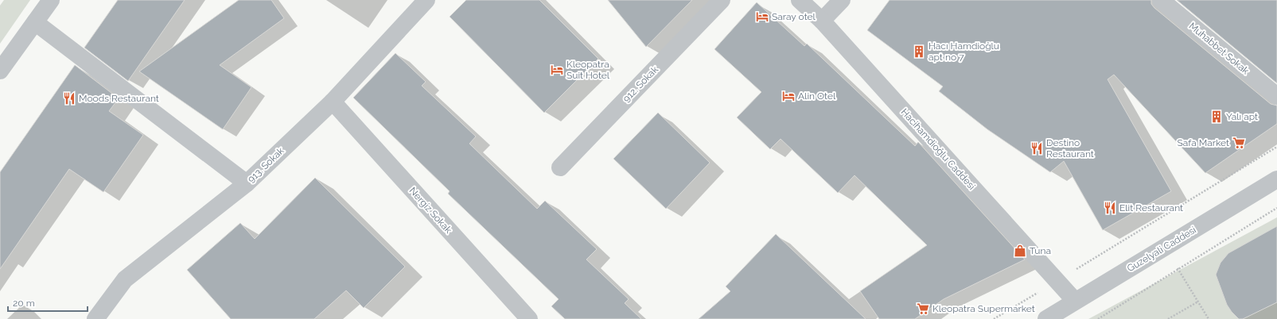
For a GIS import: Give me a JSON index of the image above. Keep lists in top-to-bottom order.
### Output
{
  "streets": {
    "street": [
      "Muhabbet Sokak",
      "912. Sokak",
      "Hacihamdioğlu Caddesi",
      "913. Sokak",
      "Nergiz Sokak",
      "Guzelyali Caddesi"
    ]
  },
  "crossings": [
    ["Hacihamdioğlu Caddesi", "Guzelyali Caddesi"],
    ["913. Sokak", "Nergiz Sokak"]
  ],
  "places": {
    "hotel": ["Saray otel", "Kleopatra Suit Hotel", "Alin Otel"],
    "building": ["Hacı Hamdioğlu apt no 7", "Yalı apt"],
    "restaurant": ["Moods Restaurant", "Destino Restaurant", "Elit Restaurant"],
    "supermarket": ["Safa Market", "Kleopatra Supermarket"],
    "shop": ["Tuna"]
  },
  "scale_bar": "20 m"
}
